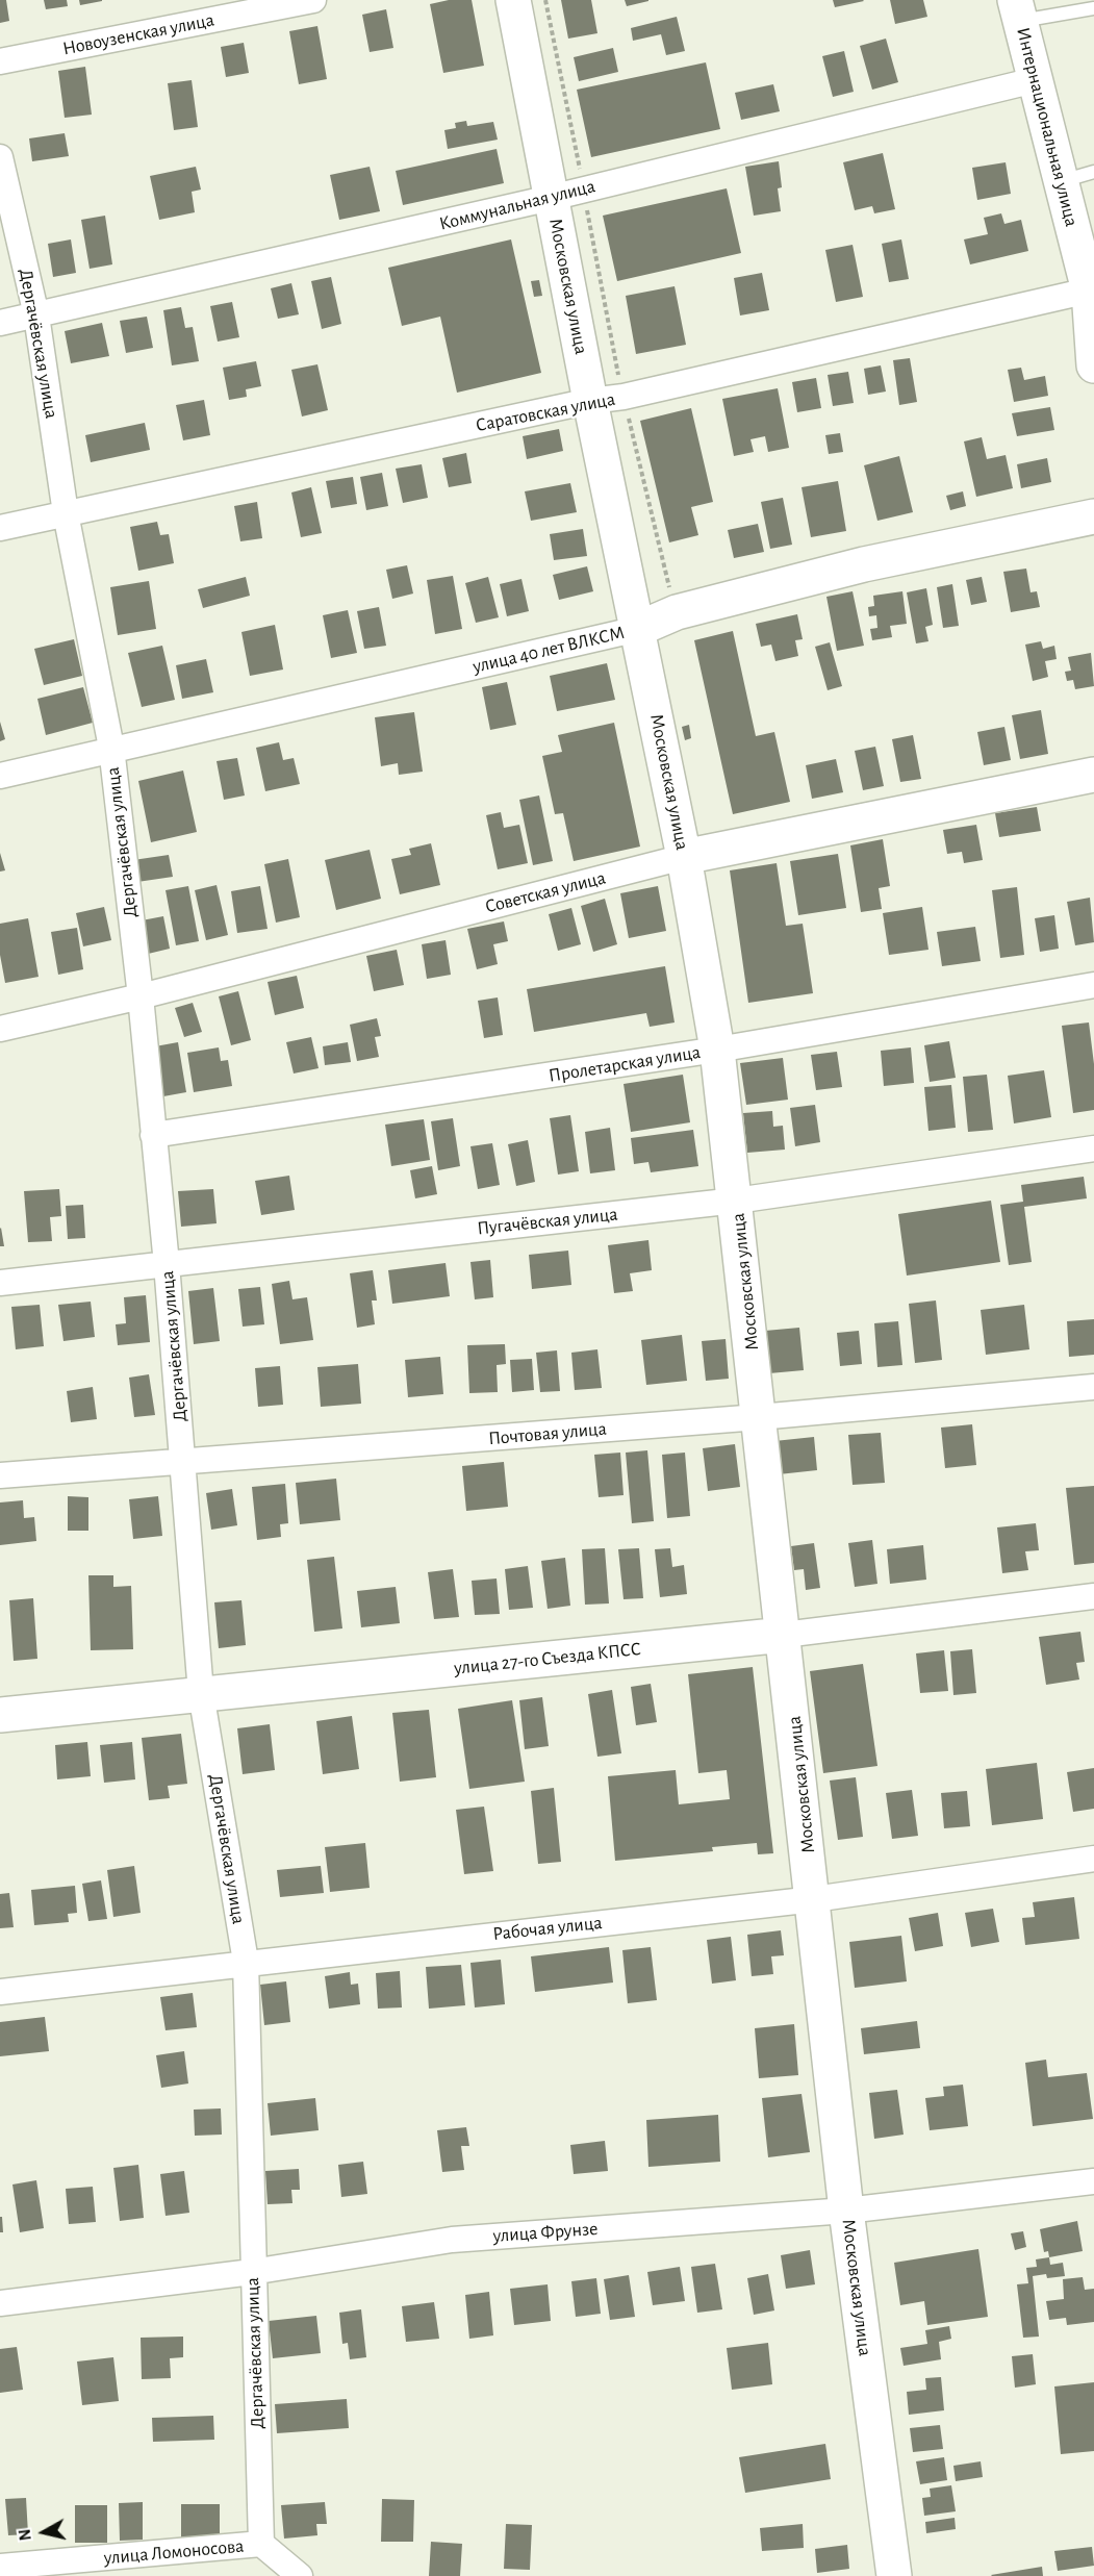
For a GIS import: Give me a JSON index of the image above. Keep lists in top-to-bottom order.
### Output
{
  "streets": {
    "main road": [
      "Интернациональная улица",
      "Московская улица",
      "улица 40 лет ВЛКСМ",
      "Советская улица",
      "улица 27-го Съезда КПСС"
    ],
    "street": [
      "Новоузенская улица",
      "Коммунальная улица",
      "Дергачёвская улица",
      "Саратовская улица",
      "Пролетарская улица",
      "Пугачёвская улица",
      "Почтовая улица",
      "Рабочая улица",
      "улица Фрунзе",
      "улица Ломоносова"
    ]
  },
  "crossings": [
    ["Интернациональная улица", "Коммунальная улица"],
    ["Интернациональная улица", "Саратовская улица"],
    ["Коммунальная улица", "Московская улица"],
    ["Коммунальная улица", "Дергачёвская улица"],
    ["Московская улица", "Саратовская улица"],
    ["Московская улица", "улица 40 лет ВЛКСМ"],
    ["Московская улица", "Советская улица"],
    ["Московская улица", "Пролетарская улица"],
    ["Московская улица", "Пугачёвская улица"],
    ["Московская улица", "Почтовая улица"],
    ["Московская улица", "улица 27-го Съезда КПСС"],
    ["Московская улица", "Рабочая улица"],
    ["Московская улица", "улица Фрунзе"],
    ["Дергачёвская улица", "Саратовская улица"],
    ["Дергачёвская улица", "улица 40 лет ВЛКСМ"],
    ["Дергачёвская улица", "Советская улица"],
    ["Дергачёвская улица", "Пролетарская улица"],
    ["Дергачёвская улица", "Пугачёвская улица"],
    ["Дергачёвская улица", "Почтовая улица"],
    ["Дергачёвская улица", "улица 27-го Съезда КПСС"],
    ["Дергачёвская улица", "Рабочая улица"],
    ["Дергачёвская улица", "улица Фрунзе"],
    ["Дергачёвская улица", "улица Ломоносова"]
  ],
  "north": "left"
}
